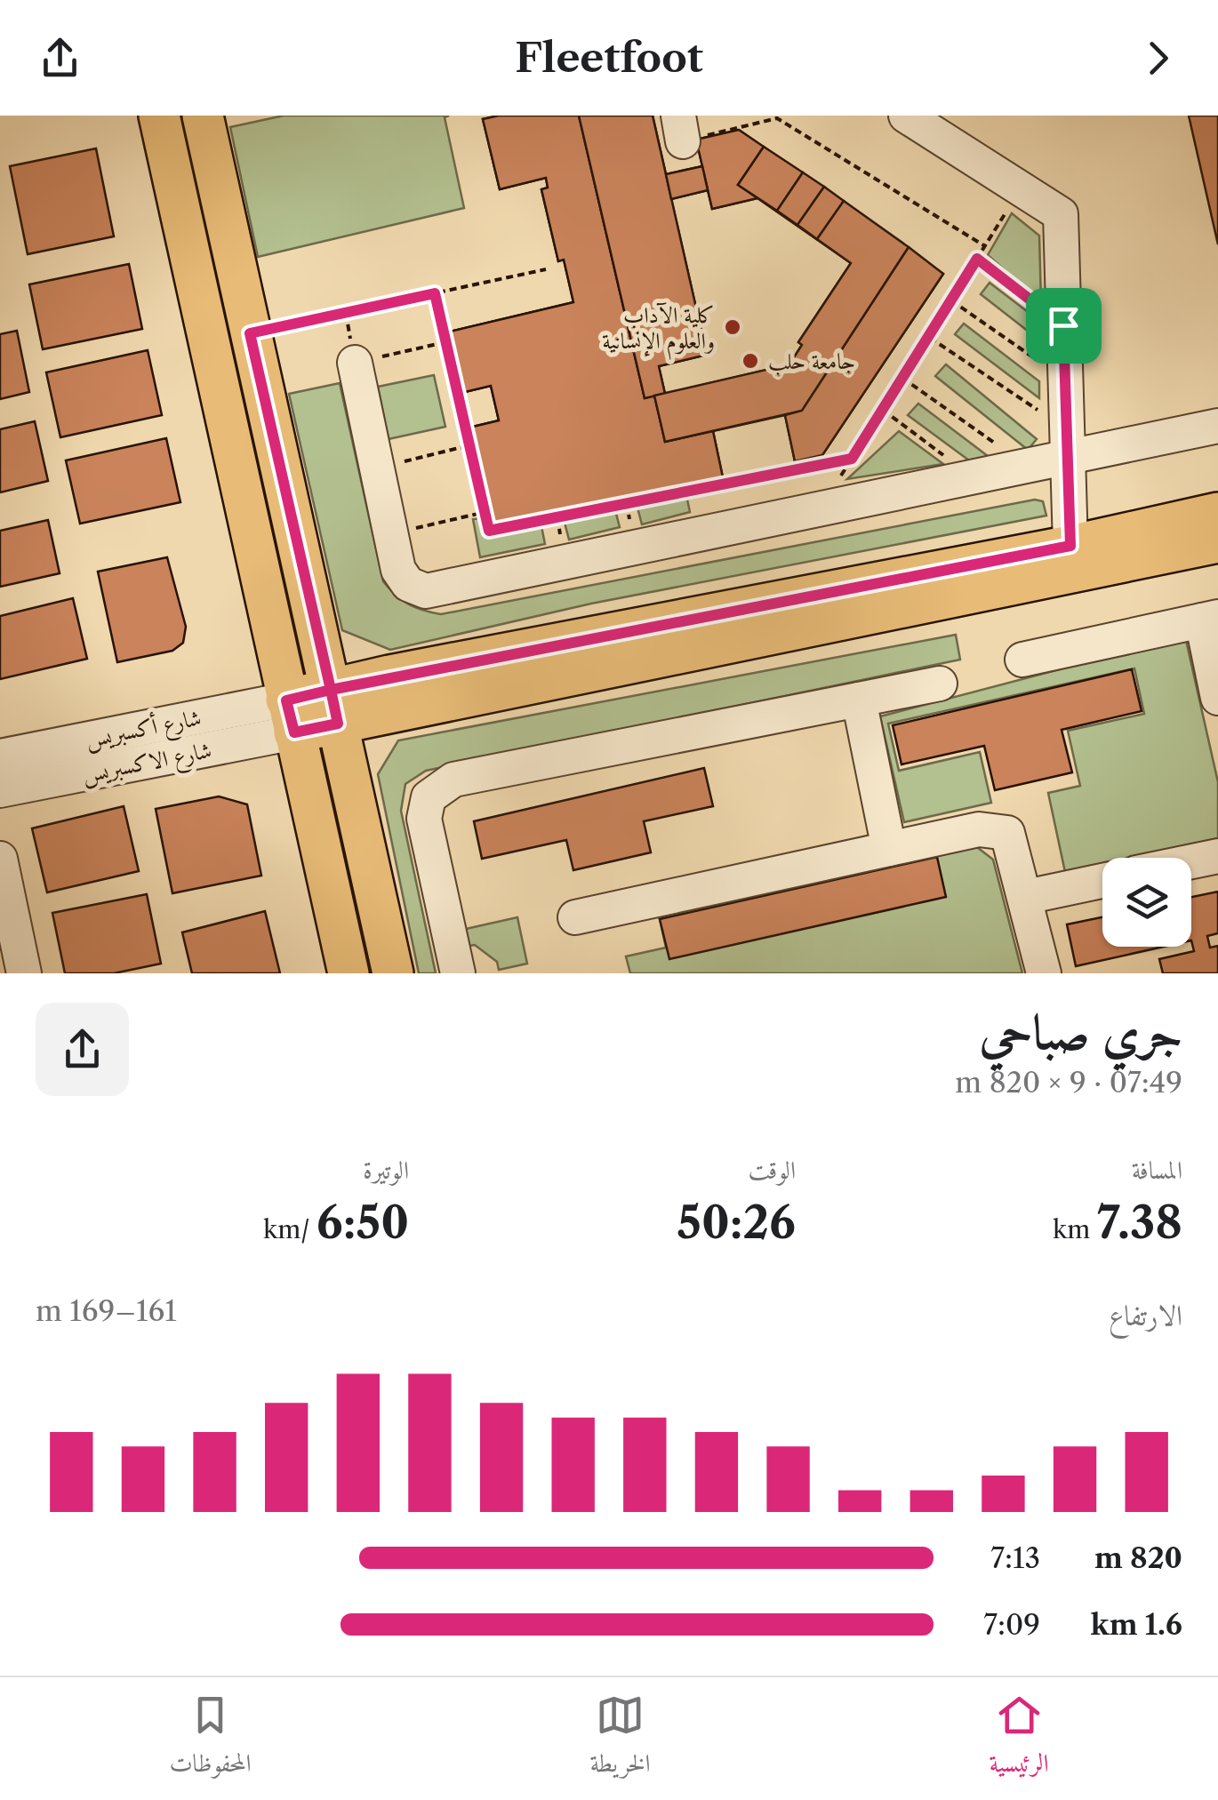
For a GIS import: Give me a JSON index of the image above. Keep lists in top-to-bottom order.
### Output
{
  "streets": {
    "street": ["شارع أكسبريس", "شارع الاكسبريس"]
  },
  "crossings": [
    ["شارع أكسبريس", "شارع الاكسبريس"]
  ],
  "places": ["كلية الآداب والعلوم الإنسانية", "جامعة حلب"],
  "page": {
    "header": "Fleetfoot",
    "heading": ["جري صباحي", "07:49 · 9 × 820 m"],
    "stats": [
      ["المسافة", "7.38 km"],
      ["الوقت", "50:26"],
      ["الوتيرة", "6:50 /km"]
    ],
    "chart": ["الارتفاع", "161–169 m"],
    "list": [
      {
        "name": "820 m",
        "note": "7:13"
      },
      {
        "name": "1.6 km",
        "note": "7:09"
      }
    ],
    "tabs": ["الرئيسية", "الخريطة", "المحفوظات"]
  }
}
